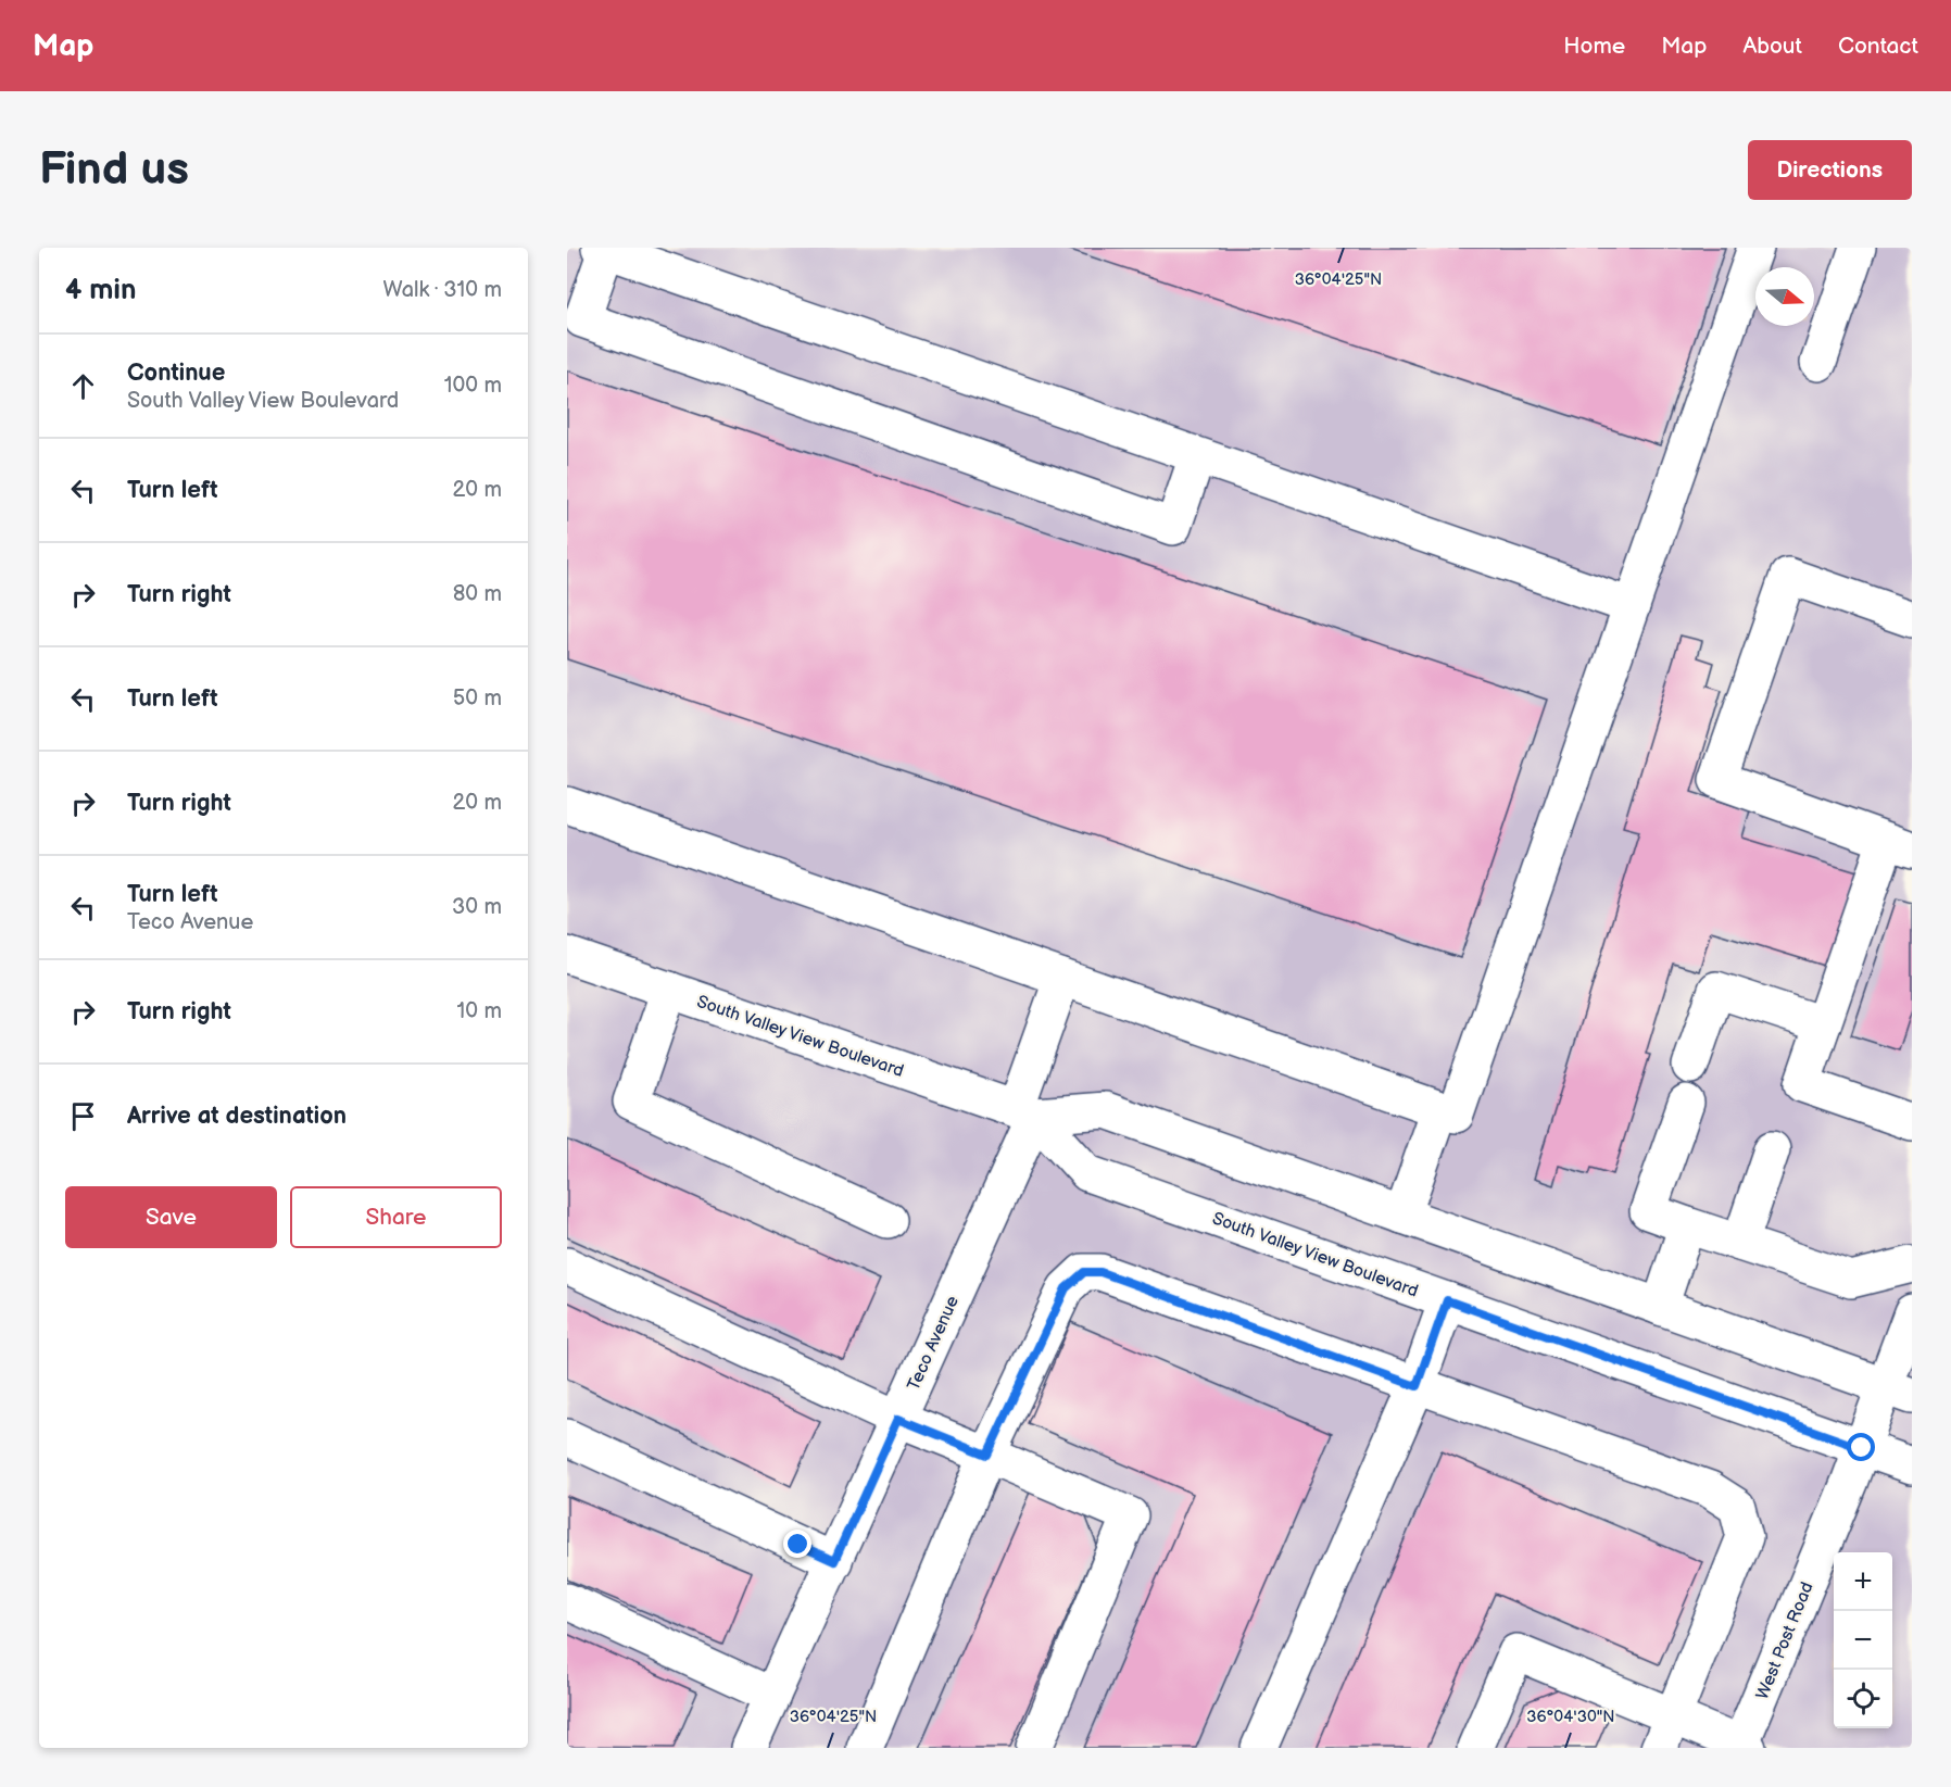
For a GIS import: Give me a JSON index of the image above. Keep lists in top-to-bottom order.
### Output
{
  "streets": {
    "main road": ["South Valley View Boulevard", "Teco Avenue", "West Post Road"]
  },
  "crossings": [
    ["South Valley View Boulevard", "Teco Avenue"],
    ["South Valley View Boulevard", "West Post Road"]
  ],
  "north": "right",
  "page": {
    "header": "Map",
    "nav": [
      "Home",
      "Map",
      "About",
      "Contact"
    ],
    "buttons": [
      "Directions",
      ["Save", "Share"]
    ],
    "title": "Find us",
    "heading": ["4 min", "Walk · 310 m"],
    "list": [
      ["Continue", "South Valley View Boulevard", "100 m"],
      ["Turn left", "20 m"],
      ["Turn right", "80 m"],
      ["Turn left", "50 m"],
      ["Turn right", "20 m"],
      ["Turn left", "Teco Avenue", "30 m"],
      ["Turn right", "10 m"],
      "Arrive at destination"
    ],
    "map_buttons": ["+", "−"]
  },
  "coordinates": ["36°04'25\"N", "36°04'30\"N"]
}
